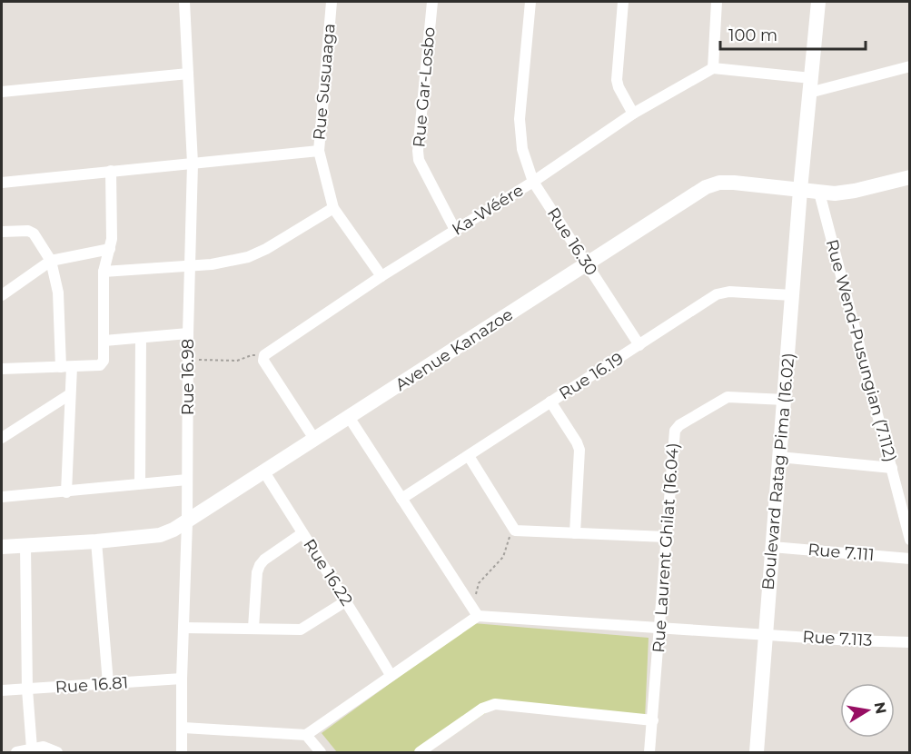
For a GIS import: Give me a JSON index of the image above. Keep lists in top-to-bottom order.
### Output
{
  "streets": {
    "street": [
      "Rue Susuaaga",
      "Rue Gar-Losbo",
      "Ka-Wéére",
      "Rue 16.30",
      "Avenue Kanazoe",
      "Rue Wend-Pusungian (7.112)",
      "Rue 16.19",
      "Rue 16.98",
      "Boulevard Ratag Pima (16.02)",
      "Rue Laurent Ghilat (16.04)",
      "Rue 7.111",
      "Rue 16.22",
      "Rue 7.113",
      "Rue 16.81"
    ]
  },
  "crossings": [
    ["Rue Susuaaga", "Ka-Wéére"],
    ["Rue Gar-Losbo", "Ka-Wéére"],
    ["Ka-Wéére", "Rue 16.30"],
    ["Rue 16.30", "Avenue Kanazoe"],
    ["Rue 16.30", "Rue 16.19"],
    ["Avenue Kanazoe", "Rue Wend-Pusungian (7.112)"],
    ["Avenue Kanazoe", "Rue 16.98"],
    ["Avenue Kanazoe", "Boulevard Ratag Pima (16.02)"],
    ["Avenue Kanazoe", "Rue 16.22"],
    ["Rue 16.19", "Boulevard Ratag Pima (16.02)"],
    ["Rue 16.98", "Rue 16.81"],
    ["Boulevard Ratag Pima (16.02)", "Rue Laurent Ghilat (16.04)"],
    ["Boulevard Ratag Pima (16.02)", "Rue 7.111"],
    ["Boulevard Ratag Pima (16.02)", "Rue 7.113"],
    ["Rue Laurent Ghilat (16.04)", "Rue 7.113"]
  ],
  "scale_bar": "100 m",
  "north": "right"
}
